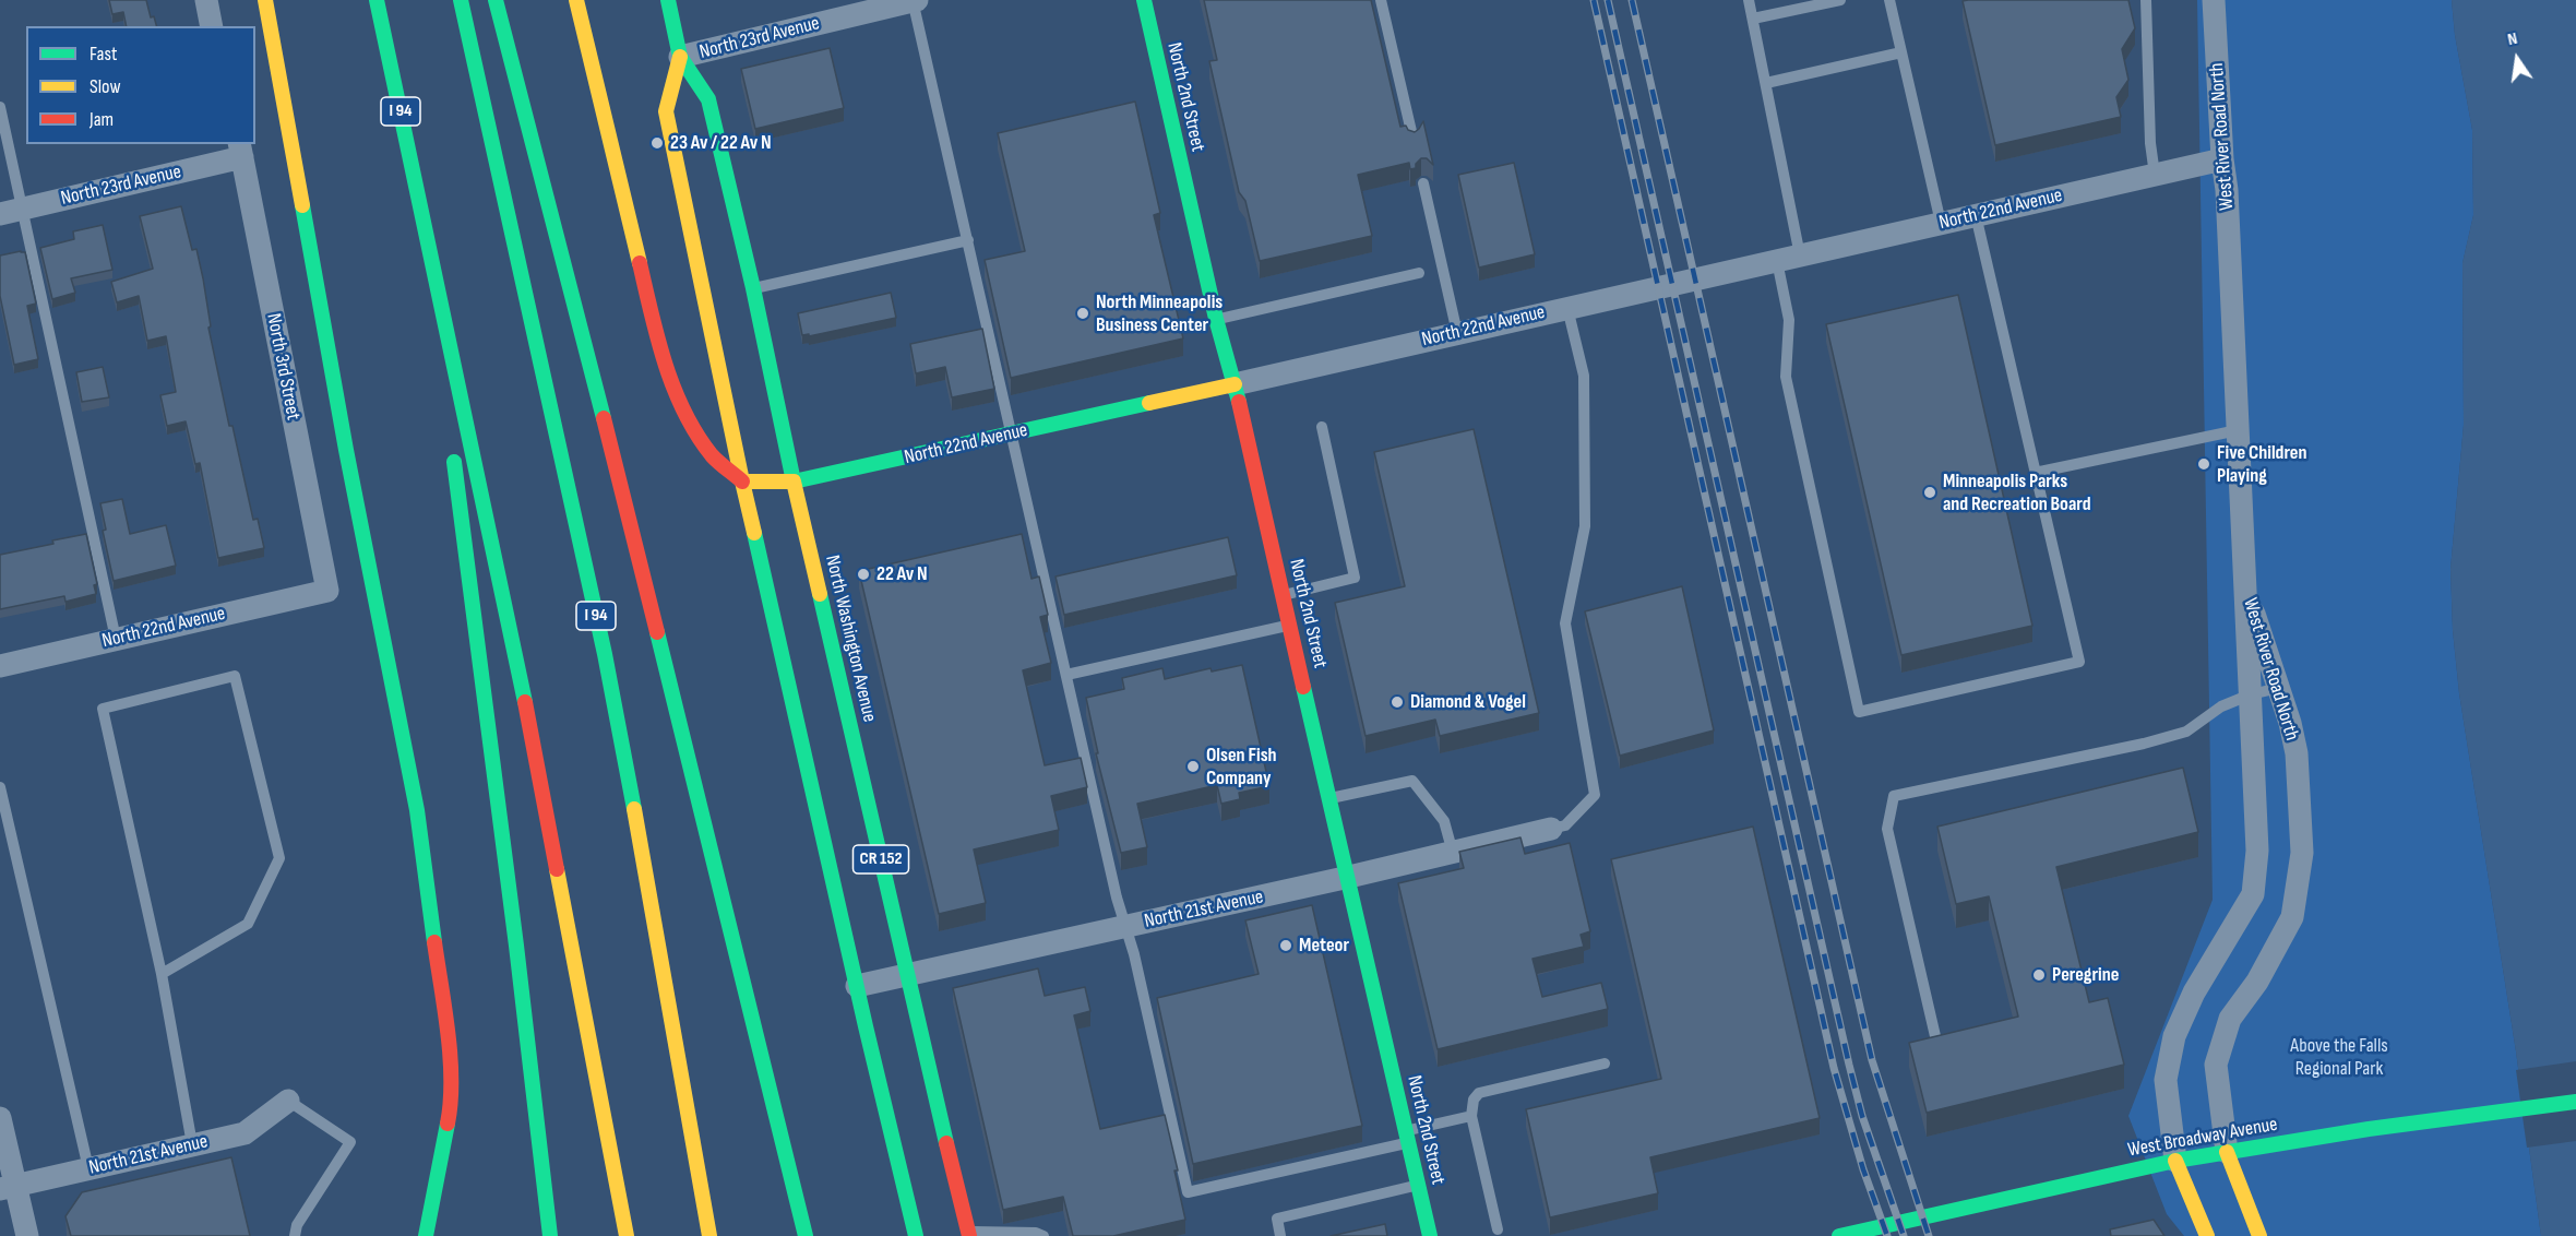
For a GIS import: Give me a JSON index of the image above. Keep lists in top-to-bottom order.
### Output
{
  "streets": {
    "main road": [
      "North 2nd Street",
      "I 94",
      "West River Road North",
      "North 22nd Avenue",
      "North Washington Avenue",
      "CR 152",
      "West Broadway Avenue"
    ],
    "street": ["North 23rd Avenue", "North 3rd Street", "North 21st Avenue"]
  },
  "crossings": [
    ["North 23rd Avenue", "North 3rd Street"],
    ["North 23rd Avenue", "North Washington Avenue"],
    ["North 2nd Street", "North 22nd Avenue"],
    ["North 2nd Street", "North 21st Avenue"],
    ["West River Road North", "North 22nd Avenue"],
    ["West River Road North", "West Broadway Avenue"],
    ["North 22nd Avenue", "North 3rd Street"],
    ["North 22nd Avenue", "North Washington Avenue"],
    ["North Washington Avenue", "North 21st Avenue"]
  ],
  "parks": ["Above the Falls Regional Park"],
  "places": [
    "23 Av / 22 Av N",
    "North Minneapolis Business Center",
    "Five Children Playing",
    "Minneapolis Parks and Recreation Board",
    "22 Av N",
    "Diamond & Vogel",
    "Olsen Fish Company",
    "Meteor",
    "Peregrine"
  ],
  "legend": ["Fast", "Slow", "Jam"],
  "north": "top"
}
